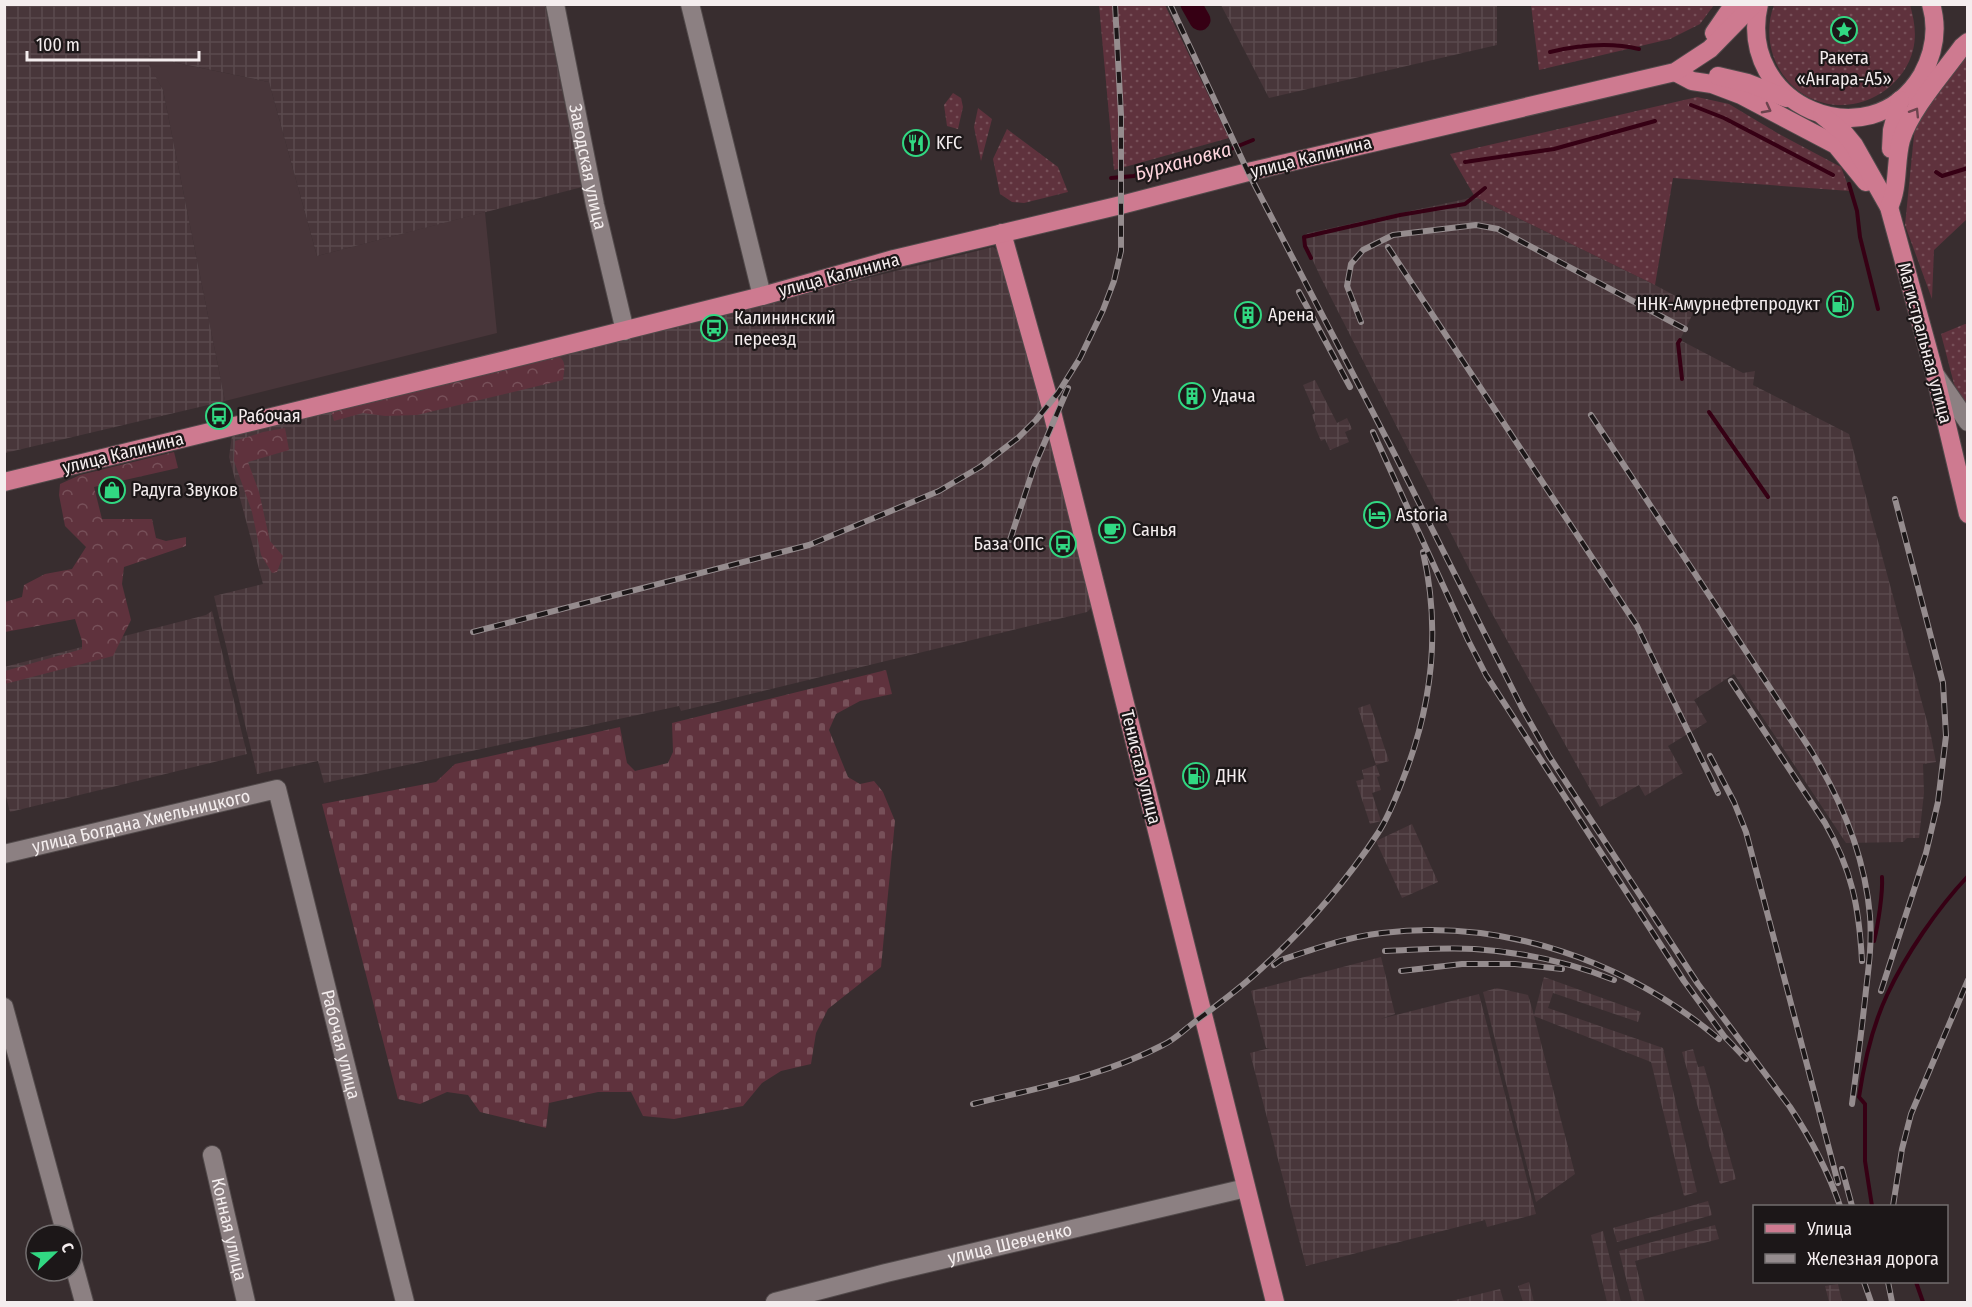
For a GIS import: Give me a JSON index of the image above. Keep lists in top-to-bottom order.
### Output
{
  "streets": {
    "main road": ["улица Калинина", "Магистральная улица", "Тенистая улица"],
    "street": [
      "Заводская улица",
      "улица Богдана Хмельницкого",
      "Рабочая улица",
      "Конная улица",
      "улица Шевченко"
    ]
  },
  "crossings": [
    ["улица Калинина", "Заводская улица"],
    ["улица Калинина", "Тенистая улица"],
    ["Тенистая улица", "улица Шевченко"],
    ["улица Богдана Хмельницкого", "Рабочая улица"]
  ],
  "water": ["Бурхановка"],
  "places": {
    "place": ["Ракета «Ангара-А5»"],
    "restaurant": ["KFC"],
    "fuel station": ["ННК-Амурнефтепродукт", "ДНК"],
    "building": ["Арена", "Удача"],
    "bus stop": ["Калининский переезд", "Рабочая", "База ОПС"],
    "shop": ["Радуга Звуков"],
    "hotel": ["Astoria"],
    "cafe": ["Санья"]
  },
  "legend": ["Улица", "Железная дорога"],
  "scale_bar": "100 m",
  "north": "top right"
}
